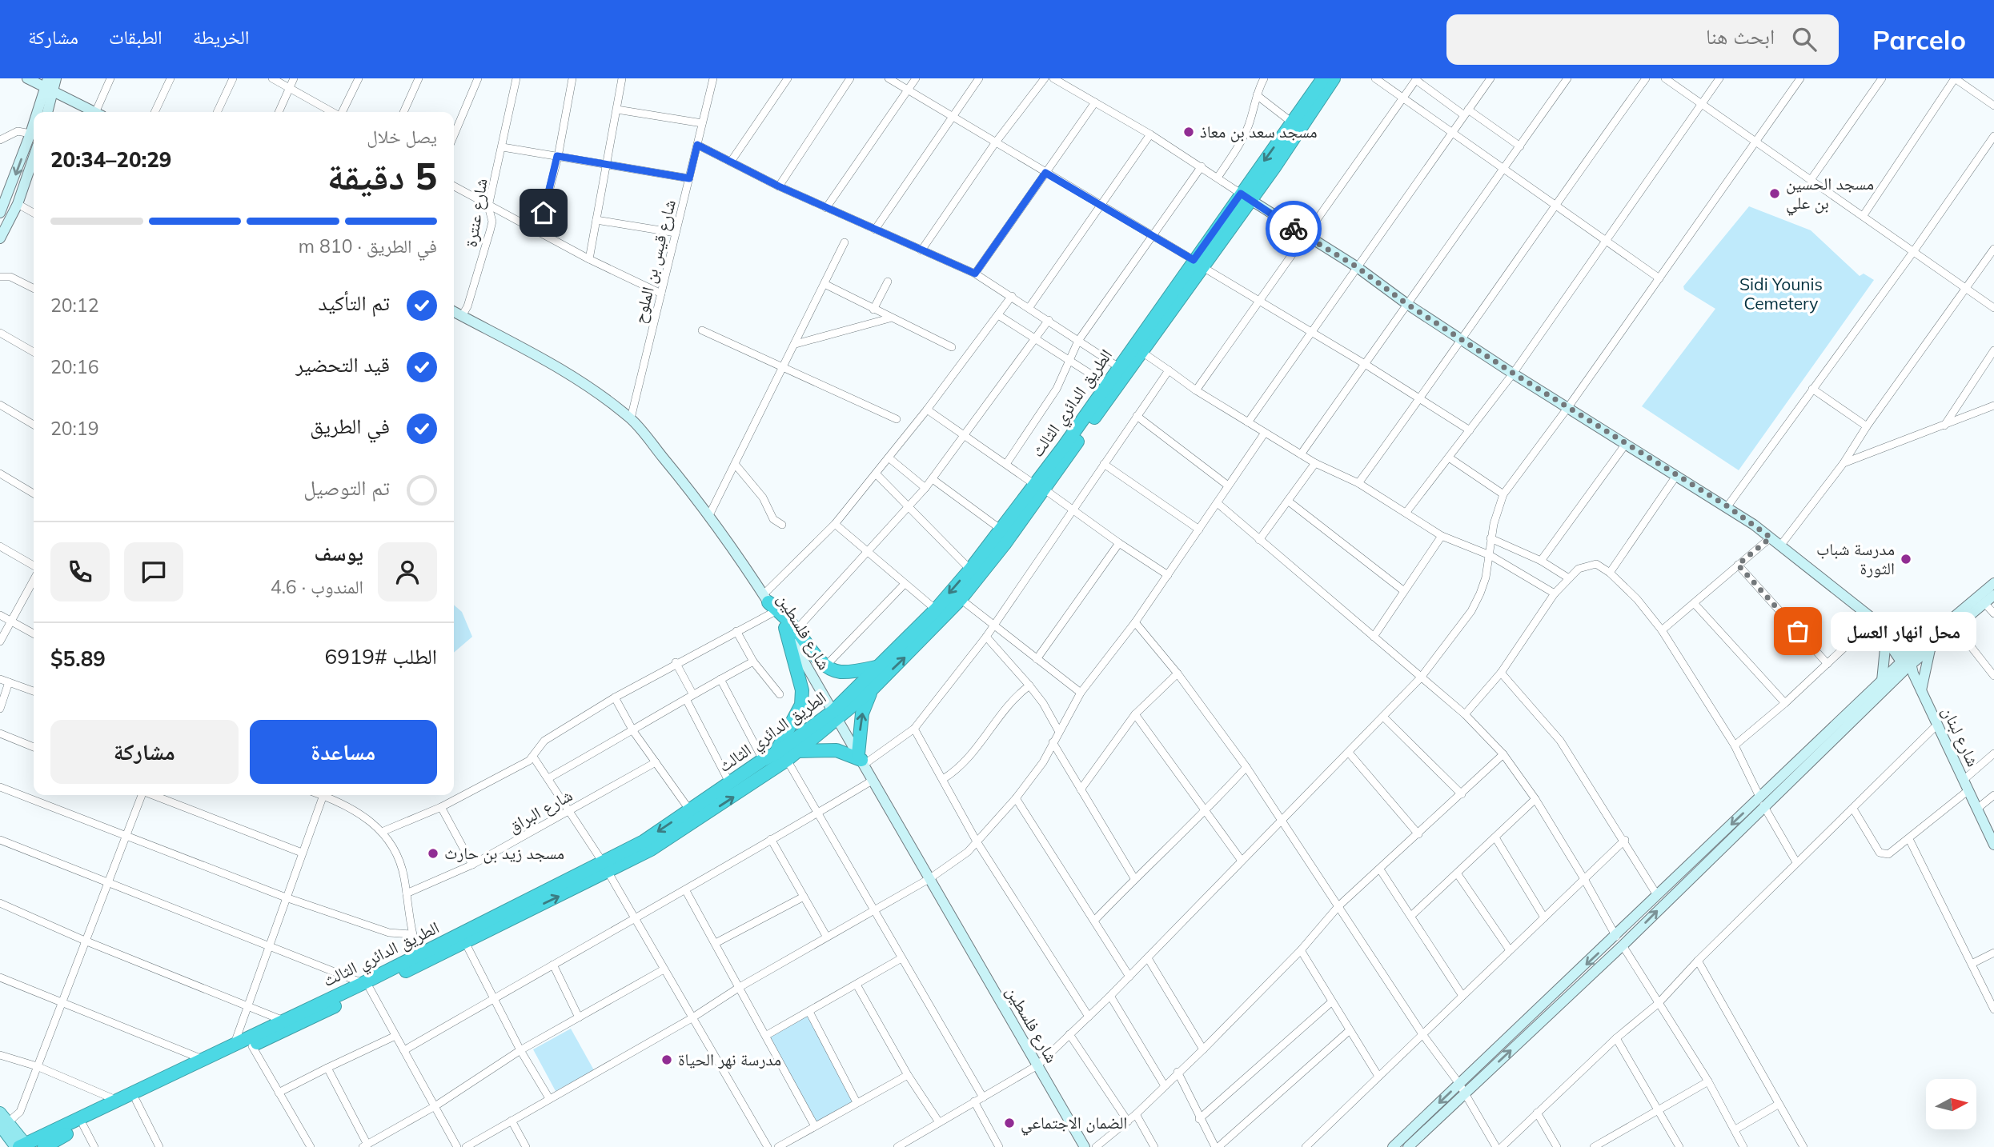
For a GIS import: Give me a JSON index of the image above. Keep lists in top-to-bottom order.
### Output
{
  "streets": {
    "highway": ["الطريق الدائري الثالث"],
    "street": [
      "شارع عنترة",
      "شارع قيس بن الملوح",
      "شارع فلسطين",
      "شارع لبنان",
      "شارع البراق"
    ]
  },
  "crossings": [
    ["شارع عنترة", "شارع فلسطين"],
    ["شارع قيس بن الملوح", "شارع فلسطين"],
    ["الطريق الدائري الثالث", "شارع فلسطين"],
    ["الطريق الدائري الثالث", "شارع لبنان"]
  ],
  "parks": ["Sidi Younis Cemetery"],
  "places": [
    "مسجد سعد بن معاذ",
    "مسجد الحسين بن علي",
    "مدرسة شباب الثورة",
    "محل انهار العسل",
    "مسجد زيد بن حارث",
    "مدرسة نهر الحياة",
    "الضمان الاجتماعي"
  ],
  "north": "right",
  "page": {
    "header": "Parcelo",
    "search": "ابحث هنا",
    "nav": ["الخريطة", "الطبقات", "مشاركة"],
    "heading": ["5 دقيقة", "يصل خلال", "20:29–20:34"],
    "panel": [
      "يوسف",
      "المندوب · 4.6",
      "الطلب #6919",
      "$5.89"
    ],
    "bar": "في الطريق · 810 m",
    "list": [
      ["تم التأكيد", "20:12"],
      ["قيد التحضير", "20:16"],
      ["في الطريق", "20:19"],
      "تم التوصيل"
    ],
    "bubble": "محل انهار العسل",
    "buttons": ["مساعدة", "مشاركة"]
  }
}
